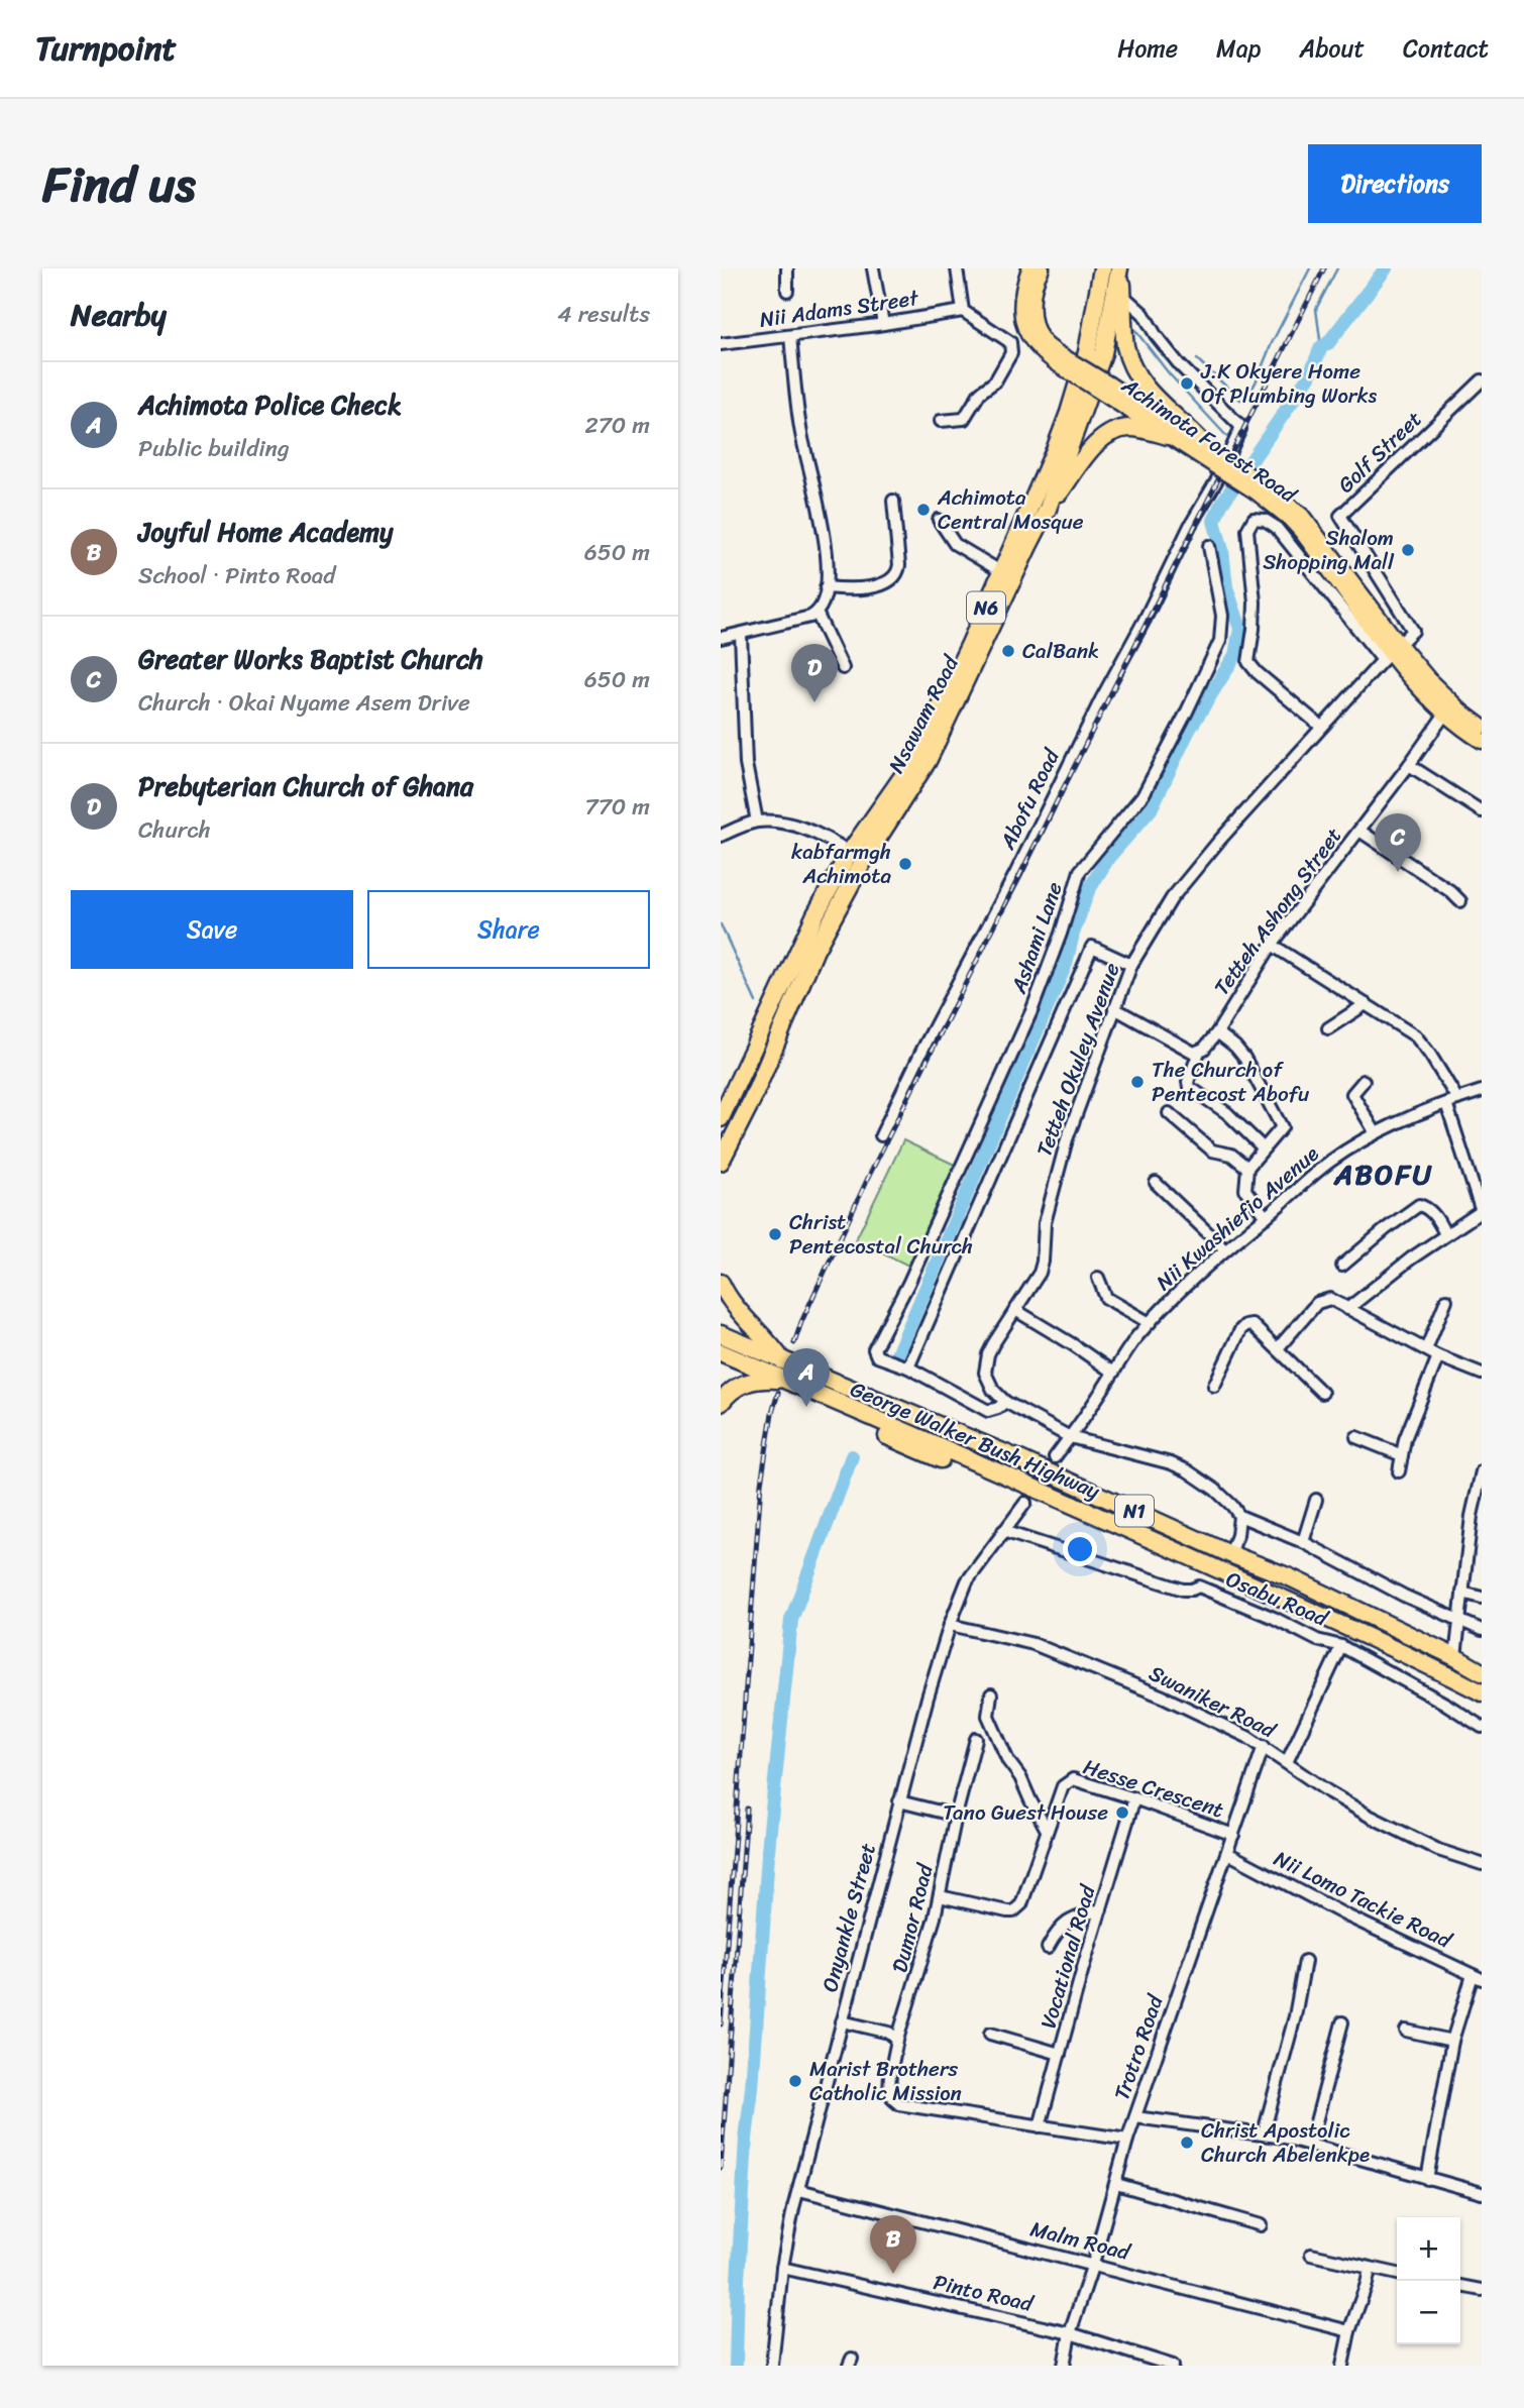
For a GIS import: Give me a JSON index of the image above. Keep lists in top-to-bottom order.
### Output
{
  "streets": {
    "highway": [
      "N6",
      "Nsawam Road",
      "George Walker Bush Highway",
      "N1"
    ],
    "main road": ["Achimota Forest Road"],
    "street": [
      "Nii Adams Street",
      "Golf Street",
      "Abofu Road",
      "Tetteh Ashong Street",
      "Ashami Lane",
      "Tetteh Okuley Avenue",
      "Nii Kwashiefio Avenue",
      "Osabu Road",
      "Swaniker Road",
      "Hesse Crescent",
      "Nii Lomo Tackie Road",
      "Onyankle Street",
      "Dumor Road",
      "Vocational Road",
      "Trotro Road",
      "Malm Road",
      "Pinto Road"
    ]
  },
  "crossings": [
    ["Achimota Forest Road", "Tetteh Ashong Street"],
    ["Achimota Forest Road", "Tetteh Okuley Avenue"],
    ["Golf Street", "Tetteh Okuley Avenue"],
    ["Tetteh Okuley Avenue", "Nii Kwashiefio Avenue"],
    ["Osabu Road", "Onyankle Street"],
    ["Swaniker Road", "Onyankle Street"],
    ["Swaniker Road", "Trotro Road"],
    ["Hesse Crescent", "Dumor Road"],
    ["Hesse Crescent", "Vocational Road"],
    ["Hesse Crescent", "Trotro Road"],
    ["Nii Lomo Tackie Road", "Trotro Road"],
    ["Onyankle Street", "Malm Road"],
    ["Onyankle Street", "Pinto Road"],
    ["Dumor Road", "Vocational Road"],
    ["Trotro Road", "Malm Road"],
    ["Trotro Road", "Pinto Road"]
  ],
  "districts": ["ABOFU"],
  "places": [
    "J.K Okyere Home Of Plumbing Works",
    "Achimota Central Mosque",
    "Shalom Shopping Mall",
    "CalBank",
    "kabfarmgh Achimota",
    "The Church of Pentecost Abofu",
    "Christ Pentecostal Church",
    "Tano Guest House",
    "Marist Brothers Catholic Mission",
    "Christ Apostolic Church Abelenkpe"
  ],
  "page": {
    "header": "Turnpoint",
    "nav": [
      "Home",
      "Map",
      "About",
      "Contact"
    ],
    "title": "Find us",
    "buttons": [
      "Directions",
      ["Save", "Share"]
    ],
    "heading": ["Nearby", "4 results"],
    "list": [
      {
        "mark": "A",
        "name": "Achimota Police Check",
        "note": "Public building",
        "value": "270 m"
      },
      {
        "mark": "B",
        "name": "Joyful Home Academy",
        "note": "School · Pinto Road",
        "value": "650 m"
      },
      {
        "mark": "C",
        "name": "Greater Works Baptist Church",
        "note": "Church · Okai Nyame Asem Drive",
        "value": "650 m"
      },
      {
        "mark": "D",
        "name": "Prebyterian Church of Ghana",
        "note": "Church",
        "value": "770 m"
      }
    ],
    "pins": [
      "D",
      "C",
      "A",
      "B"
    ],
    "map_buttons": ["+", "−"]
  }
}
